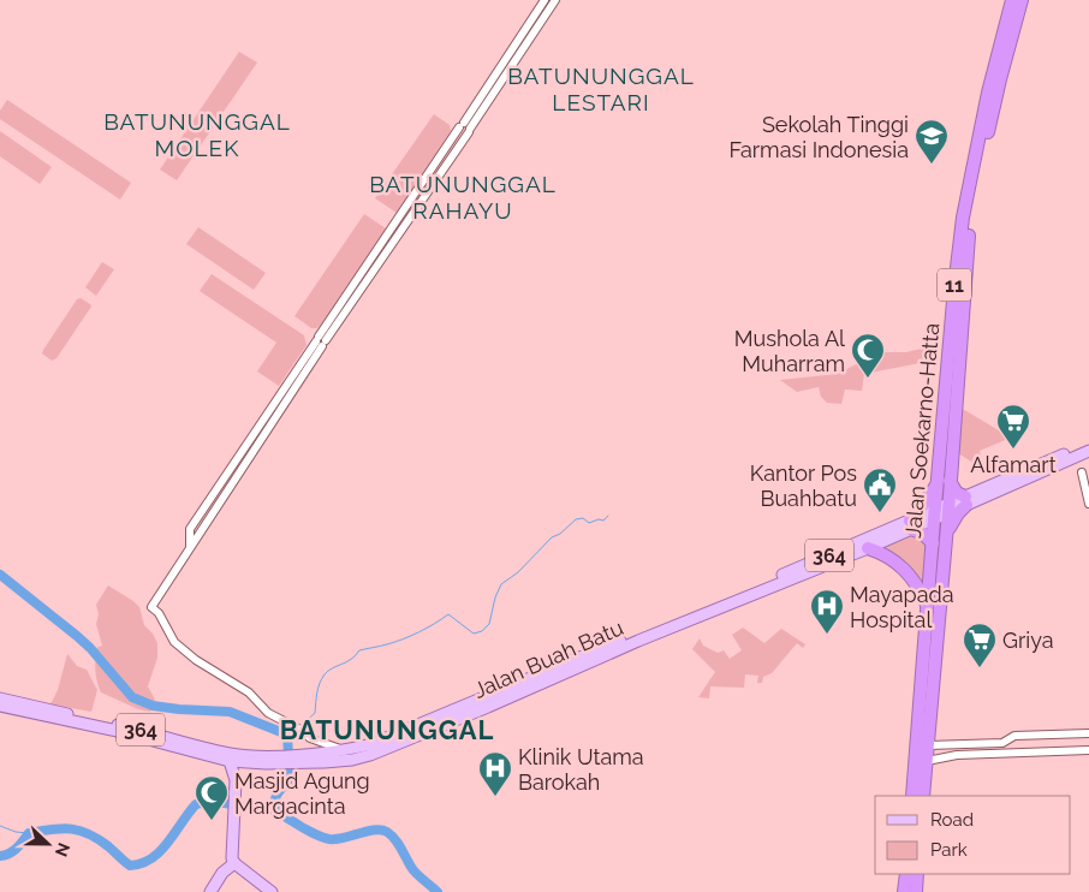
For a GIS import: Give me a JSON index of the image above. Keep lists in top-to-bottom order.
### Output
{
  "streets": {
    "highway": ["11", "Jalan Soekarno-Hatta"],
    "main road": ["364", "Jalan Buah Batu"]
  },
  "crossings": [
    ["Jalan Soekarno-Hatta", "Jalan Buah Batu"]
  ],
  "districts": [
    "BATUNUNGGAL LESTARI",
    "BATUNUNGGAL MOLEK",
    "BATUNUNGGAL RAHAYU",
    "BATUNUNGGAL"
  ],
  "places": {
    "school or university": ["Sekolah Tinggi Farmasi Indonesia"],
    "mosque": ["Mushola Al Muharram", "Masjid Agung Margacinta"],
    "supermarket": ["Alfamart", "Griya"],
    "public building": ["Kantor Pos Buahbatu"],
    "hospital": ["Mayapada Hospital", "Klinik Utama Barokah"]
  },
  "legend": ["Road", "Park"],
  "north": "right"
}
